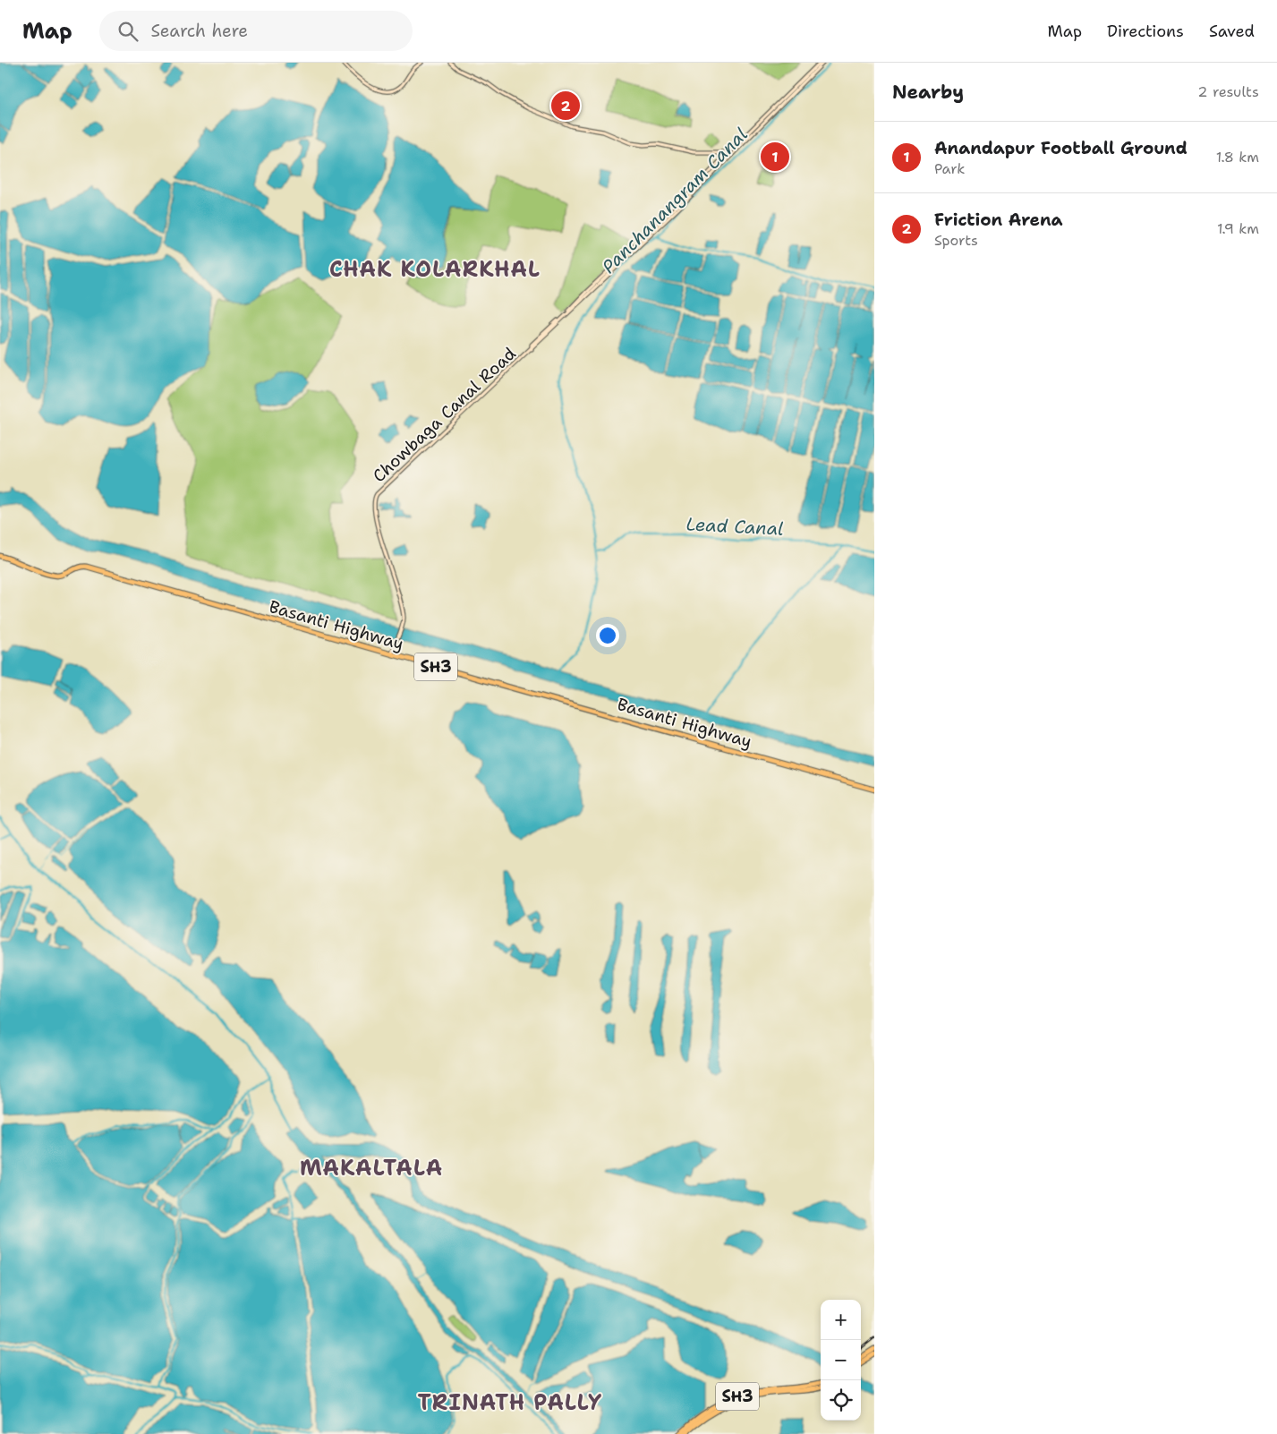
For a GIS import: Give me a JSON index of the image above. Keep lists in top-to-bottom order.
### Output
{
  "streets": {
    "main road": ["Chowbaga Canal Road", "Basanti Highway", "SH3"]
  },
  "crossings": [
    ["Chowbaga Canal Road", "Basanti Highway"]
  ],
  "districts": ["CHAK KOLARKHAL", "MAKALTALA", "TRINATH PALLY"],
  "water": ["Panchanangram Canal", "Lead Canal"],
  "page": {
    "header": "Map",
    "search": "Search here",
    "nav": ["Map", "Directions", "Saved"],
    "heading": ["Nearby", "2 results"],
    "pins": ["2", "1"],
    "list": [
      {
        "mark": "1",
        "name": "Anandapur Football Ground",
        "note": "Park",
        "value": "1.8 km"
      },
      {
        "mark": "2",
        "name": "Friction Arena",
        "note": "Sports",
        "value": "1.9 km"
      }
    ],
    "map_buttons": ["+", "−"]
  }
}
